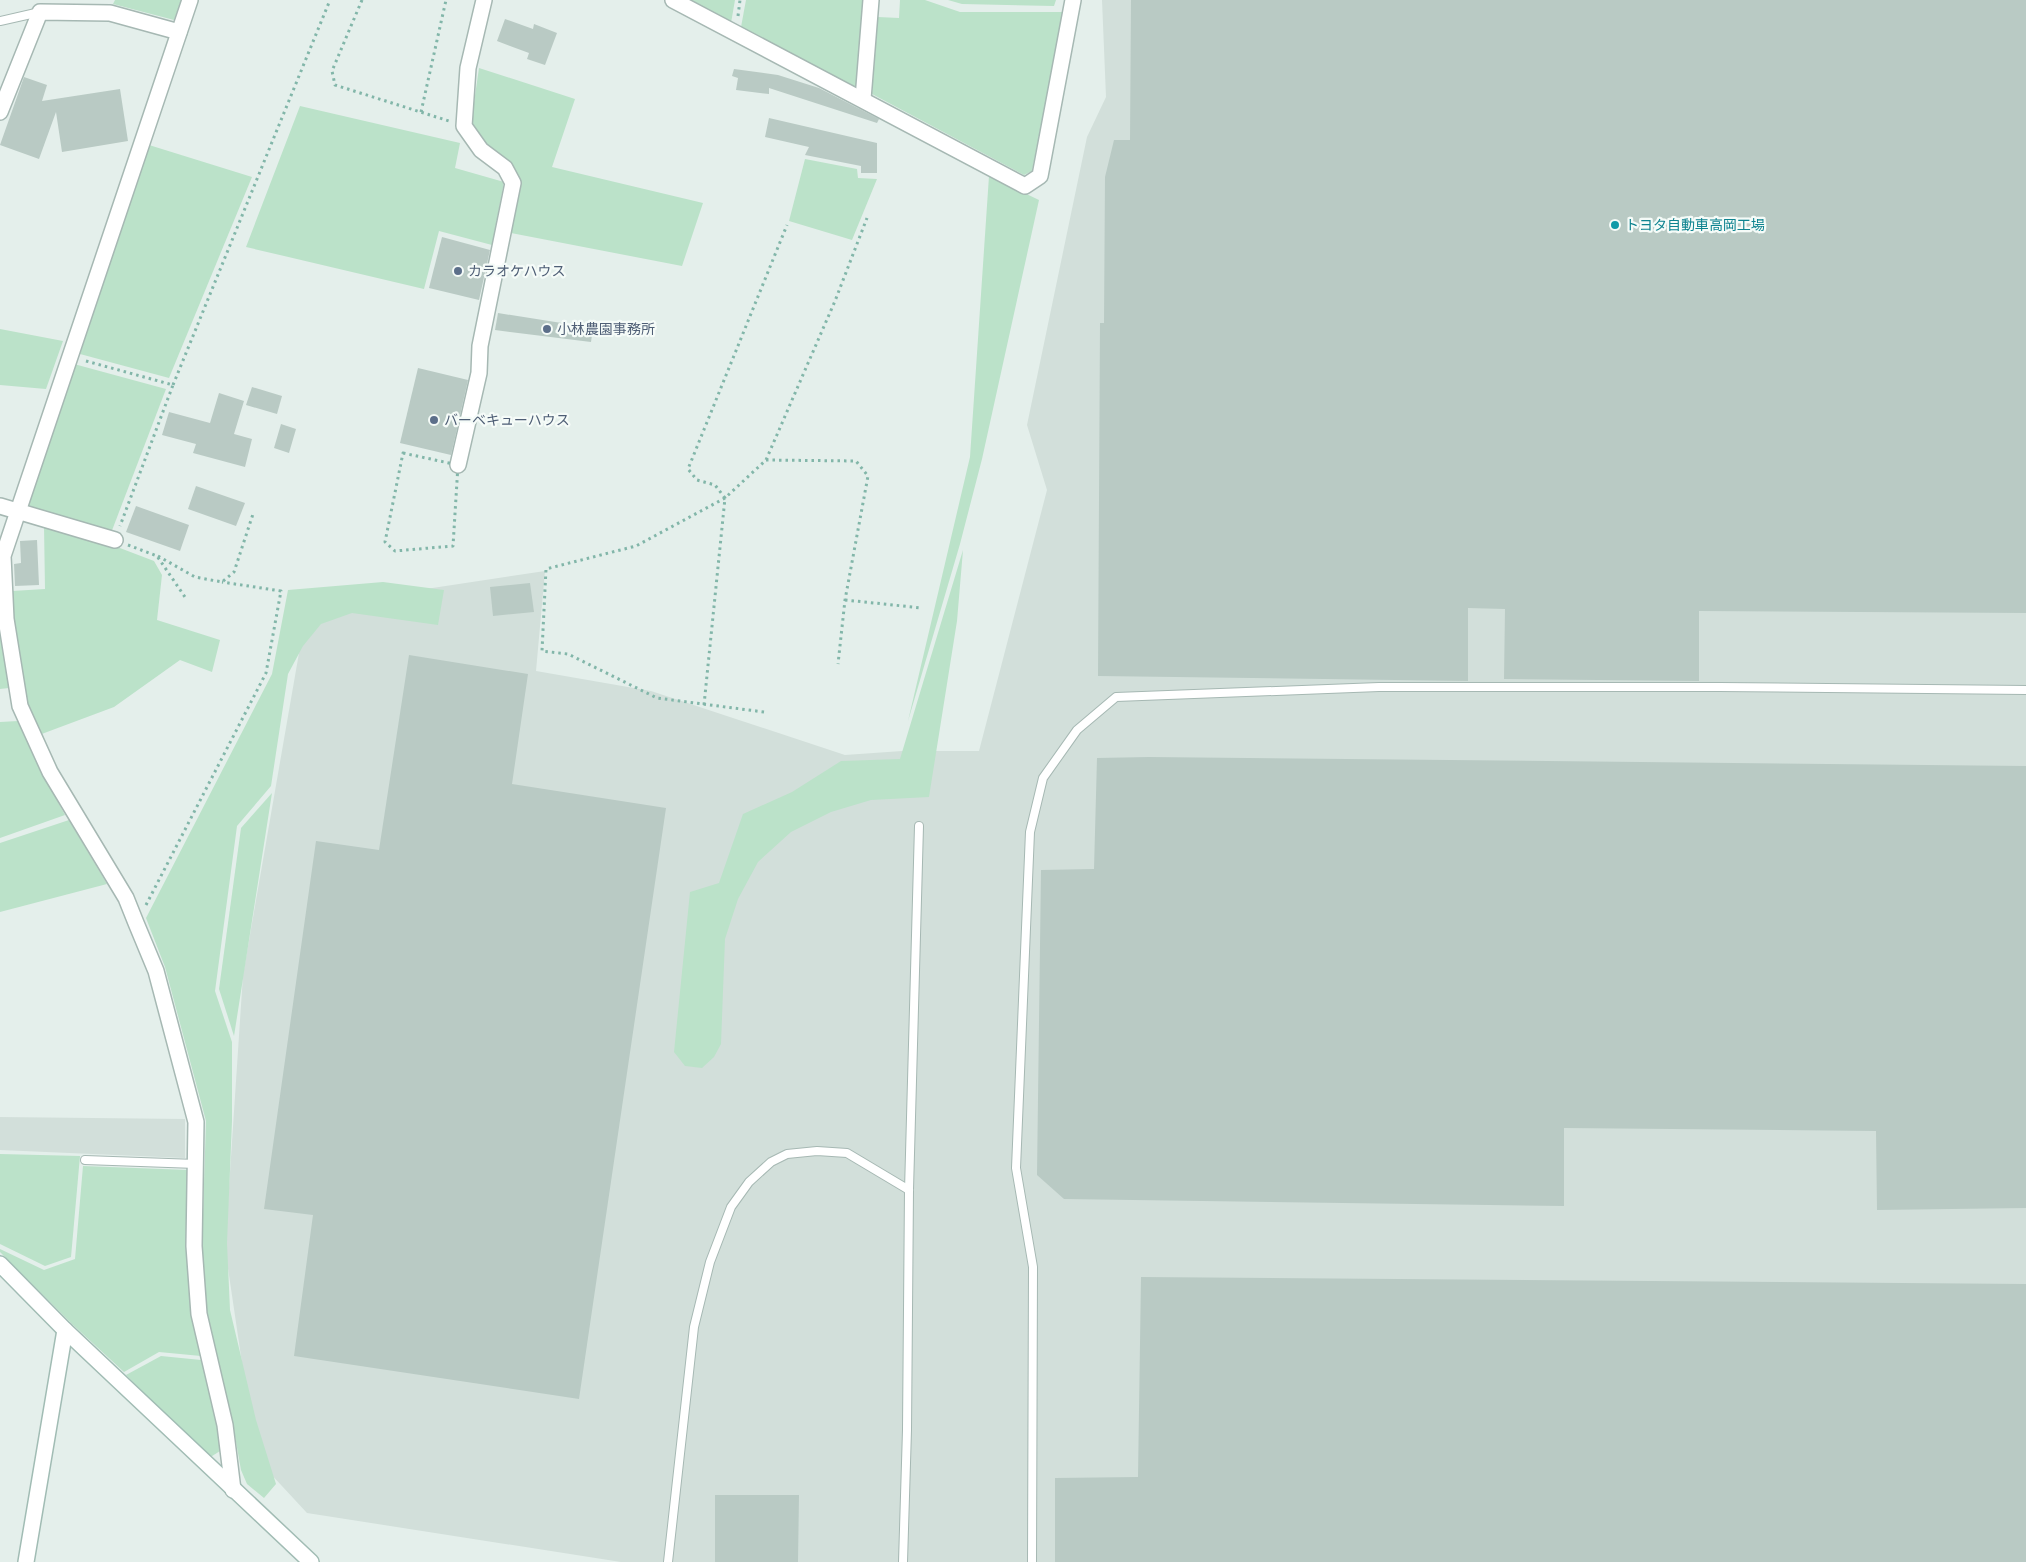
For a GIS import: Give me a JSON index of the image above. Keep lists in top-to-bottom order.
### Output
{
  "places": [
    "トヨタ自動車高岡工場",
    "カラオケハウス",
    "小林農園事務所",
    "バーベキューハウス"
  ]
}
